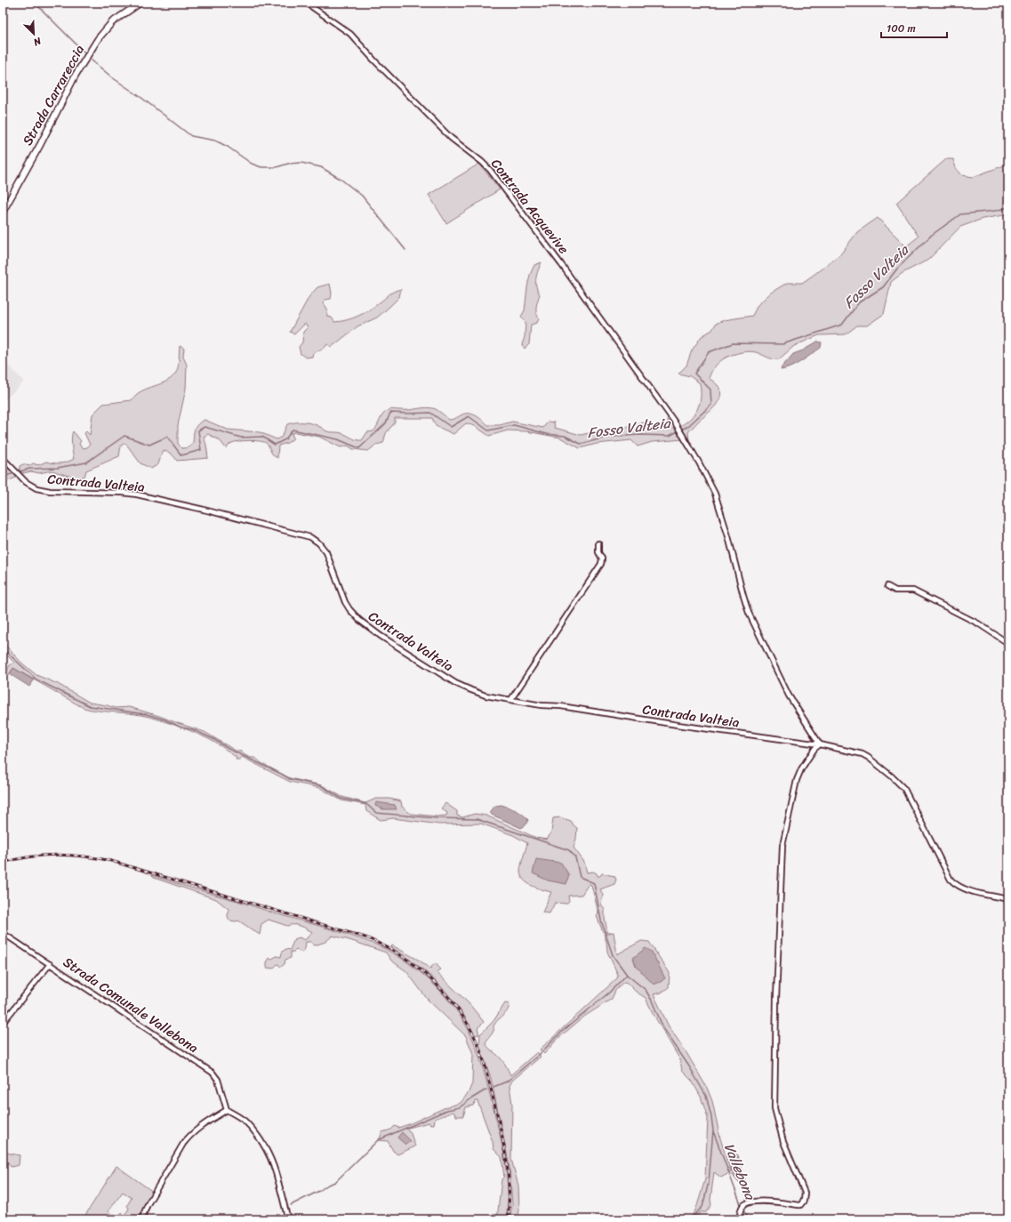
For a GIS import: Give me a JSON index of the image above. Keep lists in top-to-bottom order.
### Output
{
  "streets": {
    "main road": ["Strada Carrareccia"],
    "street": ["Contrada Acquevive", "Contrada Valteia", "Strada Comunale Vallebona"]
  },
  "crossings": [
    ["Contrada Acquevive", "Contrada Valteia"]
  ],
  "water": ["Fosso Valteia", "Vallebona"],
  "scale_bar": "100 m",
  "north": "bottom right"
}
